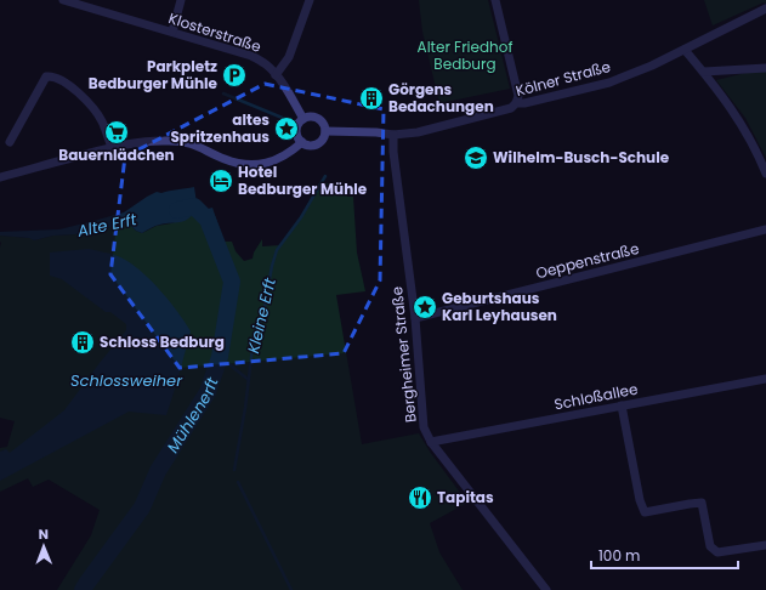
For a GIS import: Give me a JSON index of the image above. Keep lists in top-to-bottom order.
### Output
{
  "streets": {
    "street": [
      "Klosterstraße",
      "Kölner Straße",
      "Oeppenstraße",
      "Bergheimer Straße",
      "Schloßallee"
    ]
  },
  "crossings": [
    ["Klosterstraße", "Kölner Straße"],
    ["Kölner Straße", "Bergheimer Straße"],
    ["Oeppenstraße", "Bergheimer Straße"],
    ["Bergheimer Straße", "Schloßallee"]
  ],
  "water": [
    "Alte Erft",
    "Kleine Erft",
    "Schlossweiher",
    "Mühlenerft"
  ],
  "parks": ["Alter Friedhof Bedburg"],
  "places": {
    "parking": ["Parkpletz Bedburger Mühle"],
    "building": ["Görgens Bedachungen", "Schloss Bedburg"],
    "place": ["altes Spritzenhaus", "Geburtshaus Karl Leyhausen"],
    "supermarket": ["Bauernlädchen"],
    "school or university": ["Wilhelm-Busch-Schule"],
    "hotel": ["Hotel Bedburger Mühle"],
    "restaurant": ["Tapitas"]
  },
  "scale_bar": "100 m",
  "north": "top"
}
